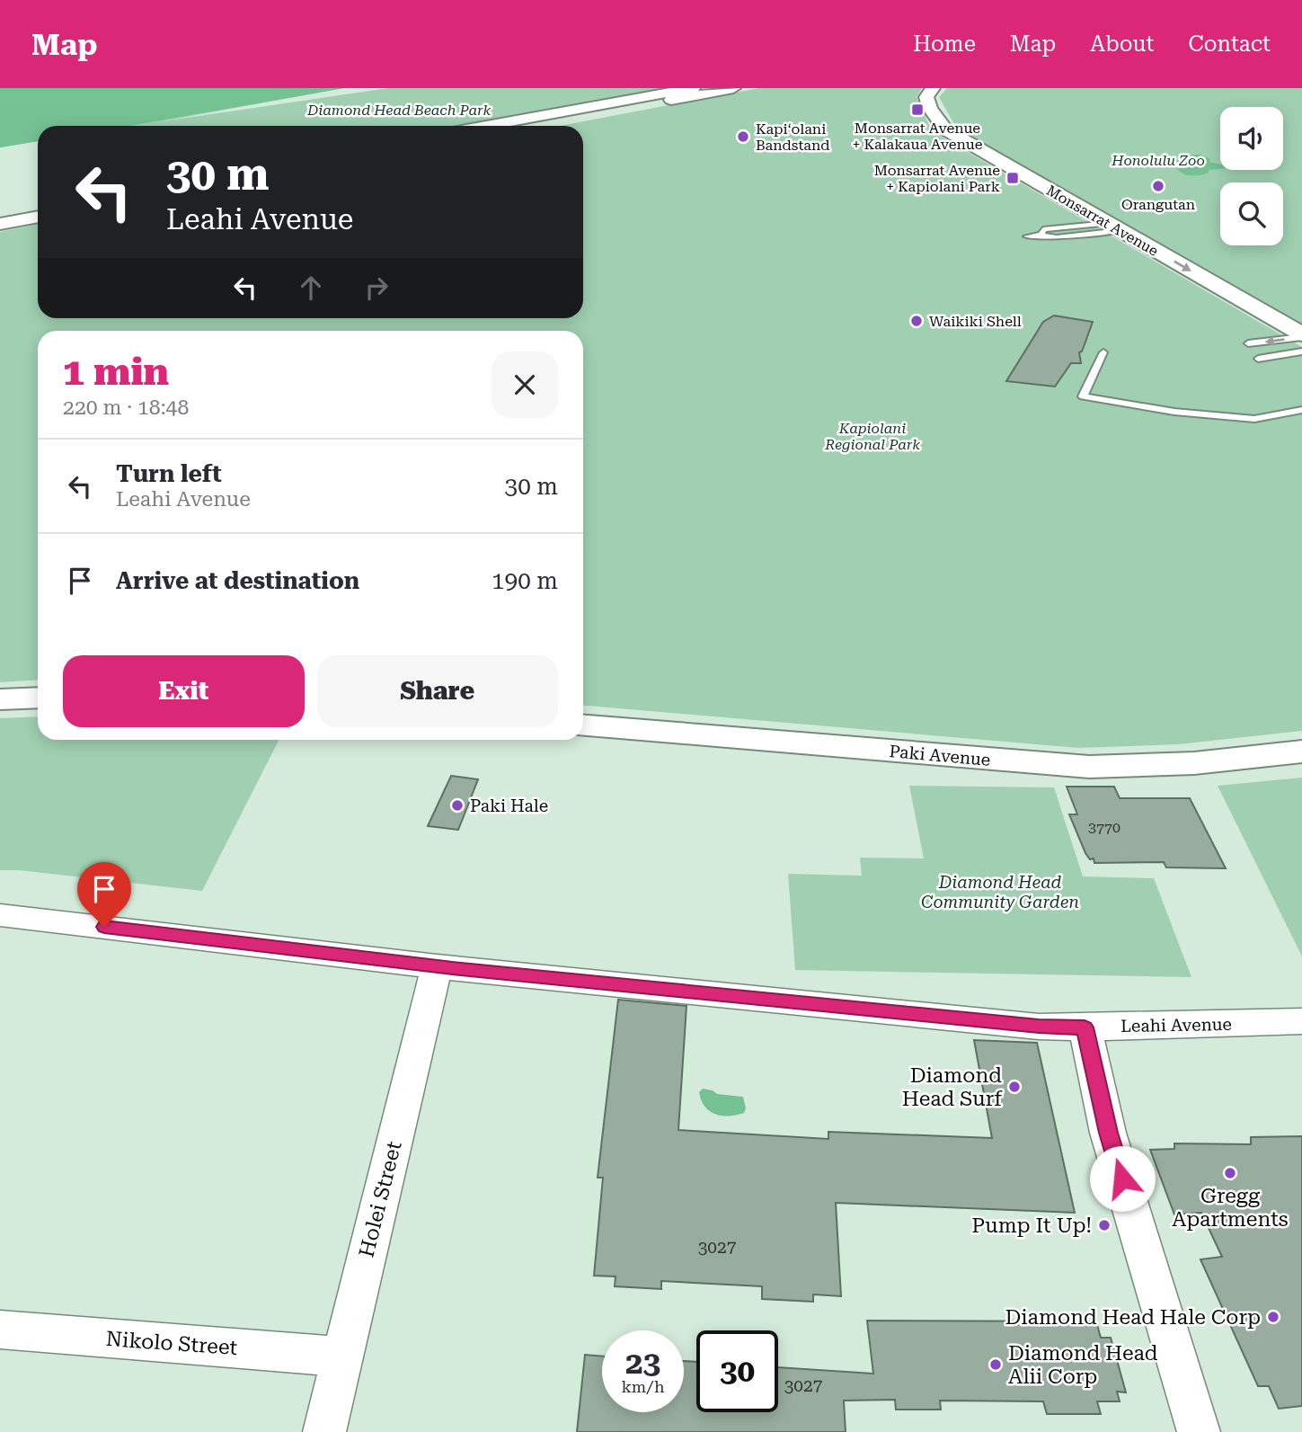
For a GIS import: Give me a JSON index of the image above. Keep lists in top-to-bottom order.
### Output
{
  "streets": {
    "street": [
      "Monsarrat Avenue",
      "Paki Avenue",
      "Leahi Avenue",
      "Holei Street",
      "Nikolo Street"
    ]
  },
  "crossings": [
    ["Leahi Avenue", "Holei Street"],
    ["Holei Street", "Nikolo Street"]
  ],
  "one_way": ["Monsarrat Avenue"],
  "parks": [
    "Diamond Head Beach Park",
    "Honolulu Zoo",
    "Kapiolani Regional Park",
    "Diamond Head Community Garden"
  ],
  "places": {
    "transit": ["Monsarrat Avenue + Kalakaua Avenue", "Monsarrat Avenue + Kapiolani Park"],
    "other": [
      "Kapiʻolani Bandstand",
      "Orangutan",
      "Waikiki Shell",
      "Paki Hale",
      "Diamond Head Surf",
      "Gregg Apartments",
      "Pump It Up!",
      "Diamond Head Hale Corp",
      "Diamond Head Alii Corp"
    ]
  },
  "house_numbers": ["3770", "3027", "3027"],
  "page": {
    "header": "Map",
    "nav": [
      "Home",
      "Map",
      "About",
      "Contact"
    ],
    "turn": ["30 m", "Leahi Avenue"],
    "heading": ["1 min", "220 m · 18:48"],
    "list": [
      {
        "name": "Turn left",
        "note": "Leahi Avenue",
        "value": "30 m"
      },
      {
        "name": "Arrive at destination",
        "value": "190 m"
      }
    ],
    "buttons": ["Exit", "Share"],
    "speed": "23 km/h",
    "limit": "30"
  }
}
